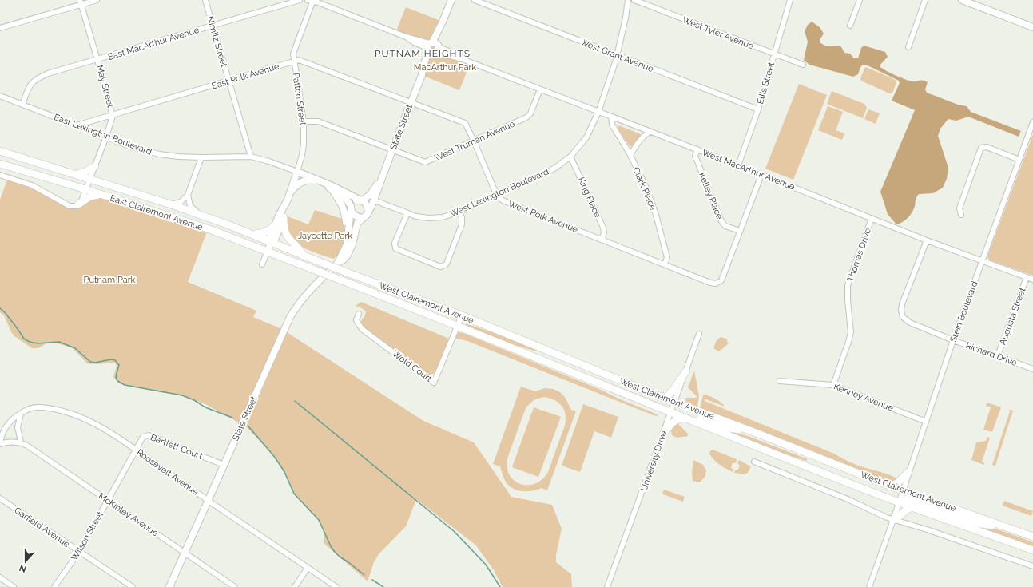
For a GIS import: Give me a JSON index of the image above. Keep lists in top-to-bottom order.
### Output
{
  "streets": {
    "main road": [
      "Patton Street",
      "State Street",
      "East Lexington Boulevard",
      "East Clairemont Avenue",
      "West Clairemont Avenue"
    ],
    "street": [
      "West Tyler Avenue",
      "Nimitz Street",
      "East MacArthur Avenue",
      "West Grant Avenue",
      "East Polk Avenue",
      "Ellis Street",
      "May Street",
      "West Truman Avenue",
      "West MacArthur Avenue",
      "Clark Place",
      "West Lexington Boulevard",
      "Kelley Place",
      "King Place",
      "West Polk Avenue",
      "Thomas Drive",
      "Stein Boulevard",
      "Augusta Street",
      "Richard Drive",
      "Wold Court",
      "Kenney Avenue",
      "Bartlett Court",
      "University Drive",
      "Roosevelt Avenue",
      "McKinley Avenue",
      "Garfield Avenue",
      "Wilson Street"
    ]
  },
  "crossings": [
    ["West Tyler Avenue", "Ellis Street"],
    ["Nimitz Street", "East MacArthur Avenue"],
    ["Nimitz Street", "East Polk Avenue"],
    ["Nimitz Street", "Patton Street"],
    ["Nimitz Street", "East Lexington Boulevard"],
    ["Nimitz Street", "East Clairemont Avenue"],
    ["East MacArthur Avenue", "May Street"],
    ["East MacArthur Avenue", "East Lexington Boulevard"],
    ["West Grant Avenue", "Ellis Street"],
    ["West Grant Avenue", "West Lexington Boulevard"],
    ["East Polk Avenue", "May Street"],
    ["East Polk Avenue", "Patton Street"],
    ["East Polk Avenue", "State Street"],
    ["East Polk Avenue", "East Lexington Boulevard"],
    ["Ellis Street", "West MacArthur Avenue"],
    ["May Street", "East Lexington Boulevard"],
    ["May Street", "East Clairemont Avenue"],
    ["Patton Street", "East Lexington Boulevard"],
    ["Patton Street", "West Truman Avenue"],
    ["Patton Street", "East Clairemont Avenue"],
    ["State Street", "East Lexington Boulevard"],
    ["State Street", "West Truman Avenue"],
    ["State Street", "West MacArthur Avenue"],
    ["State Street", "West Lexington Boulevard"],
    ["State Street", "Bartlett Court"],
    ["State Street", "Roosevelt Avenue"],
    ["State Street", "McKinley Avenue"],
    ["East Lexington Boulevard", "East Clairemont Avenue"],
    ["West Truman Avenue", "West MacArthur Avenue"],
    ["West MacArthur Avenue", "Clark Place"],
    ["West MacArthur Avenue", "West Lexington Boulevard"],
    ["West MacArthur Avenue", "Kelley Place"],
    ["West MacArthur Avenue", "Thomas Drive"],
    ["West MacArthur Avenue", "Stein Boulevard"],
    ["West MacArthur Avenue", "Augusta Street"],
    ["West MacArthur Avenue", "Richard Drive"],
    ["Clark Place", "West Polk Avenue"],
    ["West Lexington Boulevard", "King Place"],
    ["West Lexington Boulevard", "West Polk Avenue"],
    ["Kelley Place", "West Polk Avenue"],
    ["King Place", "West Polk Avenue"],
    ["East Clairemont Avenue", "West Clairemont Avenue"],
    ["Thomas Drive", "Kenney Avenue"],
    ["West Clairemont Avenue", "Stein Boulevard"],
    ["West Clairemont Avenue", "Wold Court"],
    ["West Clairemont Avenue", "University Drive"],
    ["Stein Boulevard", "Richard Drive"],
    ["Stein Boulevard", "Kenney Avenue"],
    ["Augusta Street", "Richard Drive"],
    ["Bartlett Court", "Roosevelt Avenue"],
    ["Bartlett Court", "Wilson Street"],
    ["Roosevelt Avenue", "Wilson Street"],
    ["McKinley Avenue", "Wilson Street"],
    ["Garfield Avenue", "Wilson Street"]
  ],
  "districts": ["PUTNAM HEIGHTS"],
  "parks": ["MacArthur Park", "Jaycette Park", "Putnam Park"],
  "north": "bottom"
}
